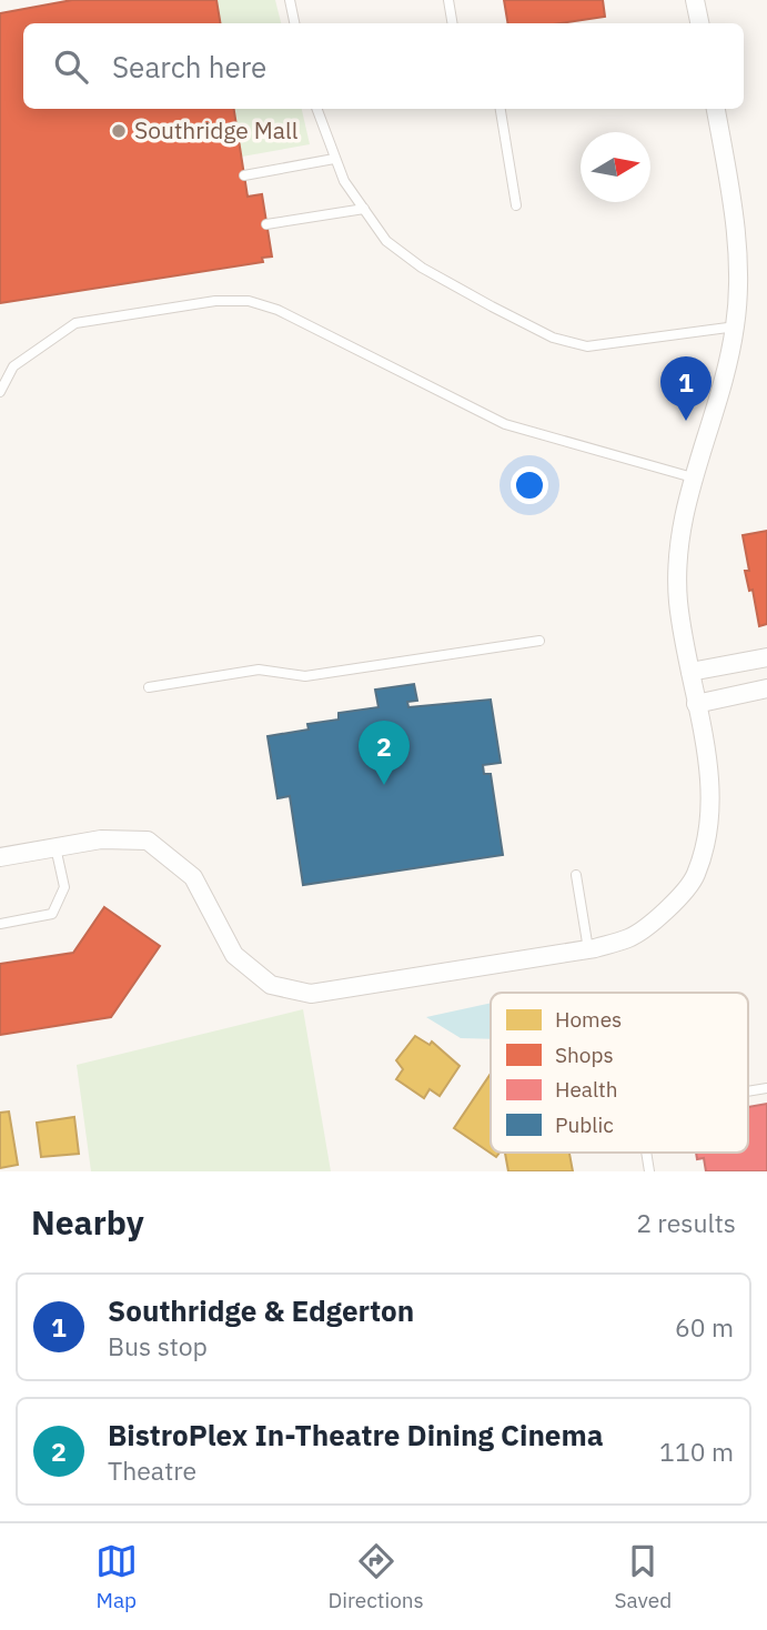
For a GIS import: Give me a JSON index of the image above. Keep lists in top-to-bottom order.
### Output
{
  "places": ["Southridge Mall"],
  "legend": [
    "Homes",
    "Shops",
    "Health",
    "Public"
  ],
  "north": "right",
  "page": {
    "search": "Search here",
    "pins": ["1", "2"],
    "heading": ["Nearby", "2 results"],
    "list": [
      {
        "mark": "1",
        "name": "Southridge & Edgerton",
        "note": "Bus stop",
        "value": "60 m"
      },
      {
        "mark": "2",
        "name": "BistroPlex In-Theatre Dining Cinema",
        "note": "Theatre",
        "value": "110 m"
      }
    ],
    "nav": ["Map", "Directions", "Saved"]
  }
}
